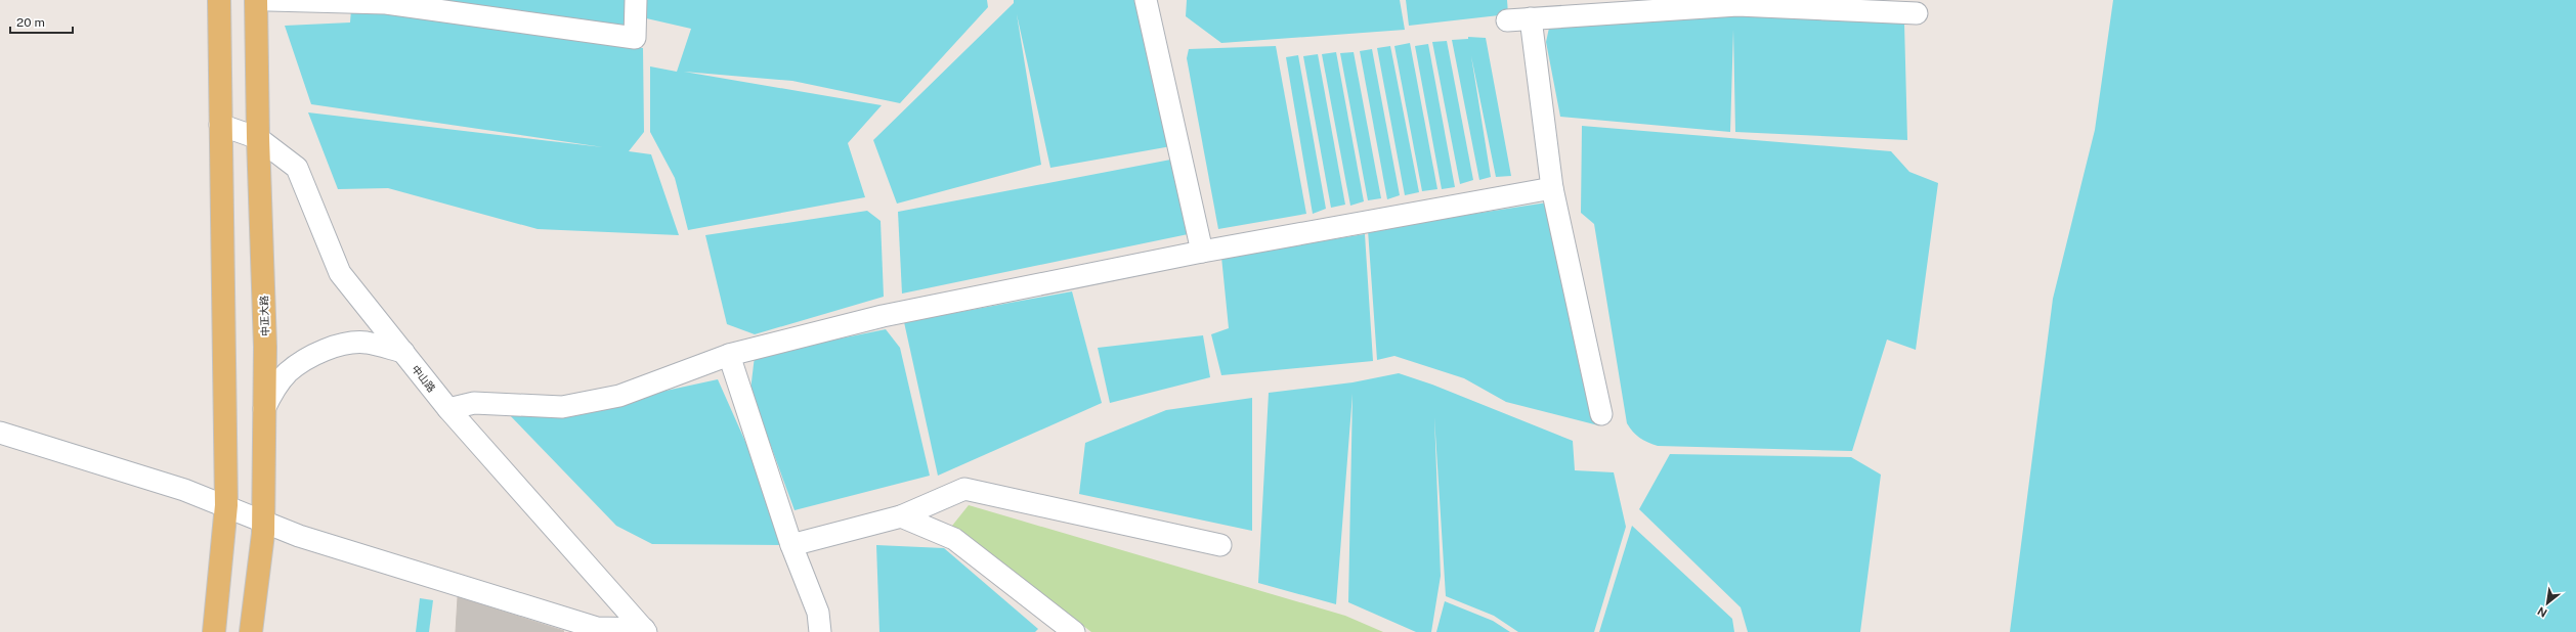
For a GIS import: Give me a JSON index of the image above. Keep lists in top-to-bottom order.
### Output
{
  "streets": {
    "main road": ["中正大路"],
    "street": ["中山路"]
  },
  "crossings": [
    ["中正大路", "中山路"]
  ],
  "scale_bar": "20 m",
  "north": "bottom left"
}
